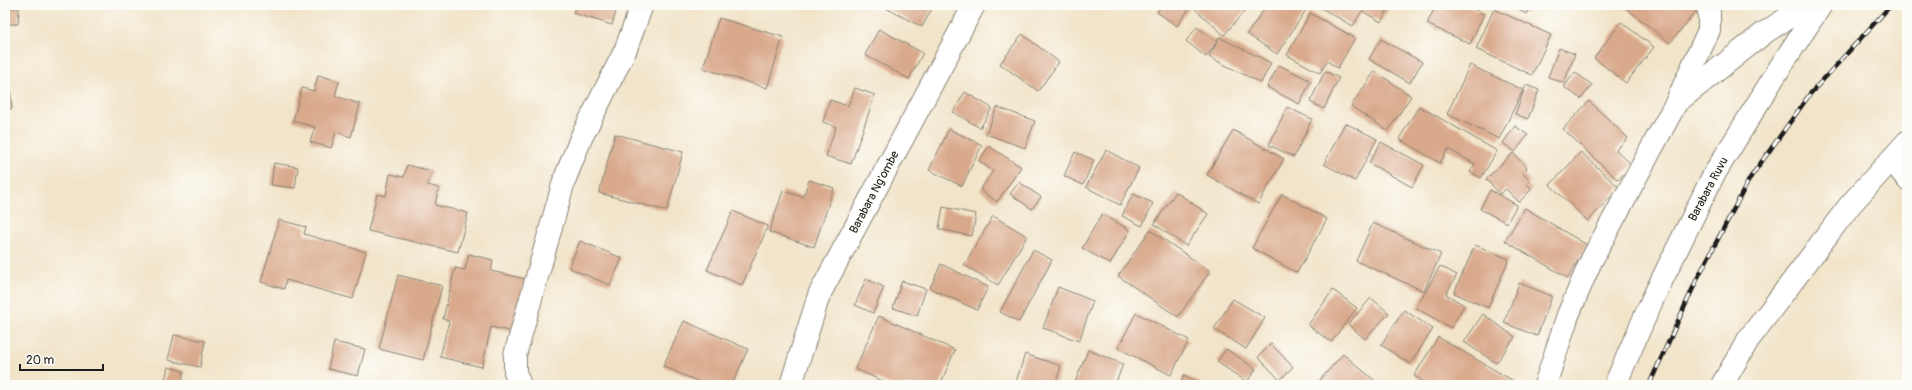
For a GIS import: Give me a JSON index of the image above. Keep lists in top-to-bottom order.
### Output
{
  "streets": {
    "street": ["Barabara Ruvu", "Barabara Ng'ombe"]
  },
  "scale_bar": "20 m"
}
